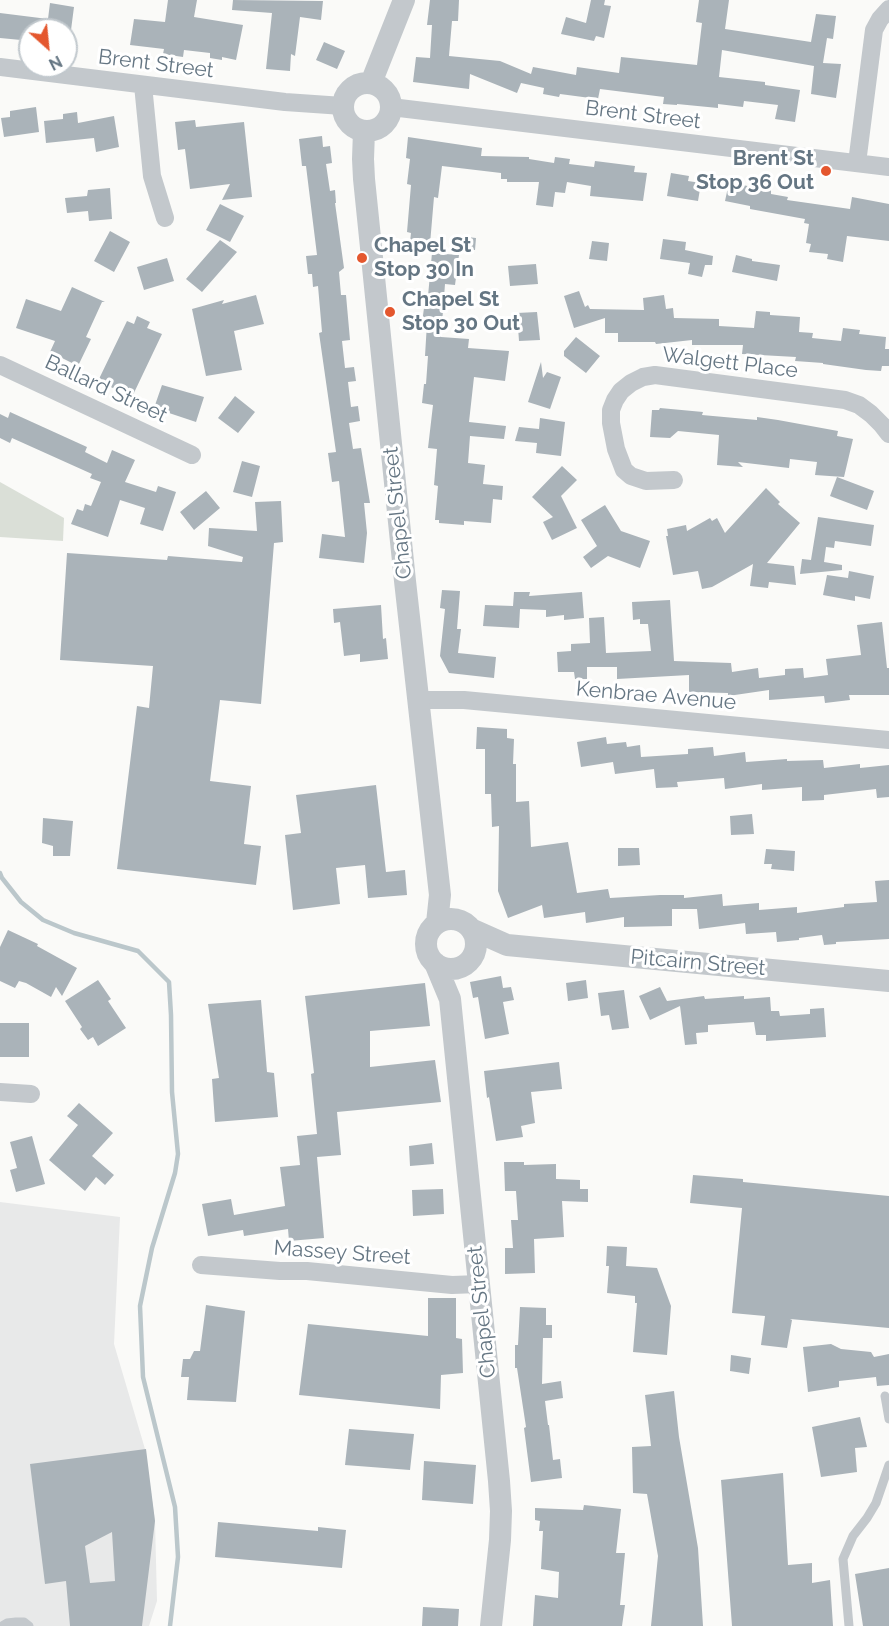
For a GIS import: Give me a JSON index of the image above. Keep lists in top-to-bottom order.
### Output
{
  "streets": {
    "street": [
      "Brent Street",
      "Walgett Place",
      "Ballard Street",
      "Chapel Street",
      "Kenbrae Avenue",
      "Pitcairn Street",
      "Massey Street"
    ]
  },
  "crossings": [
    ["Brent Street", "Chapel Street"],
    ["Chapel Street", "Kenbrae Avenue"],
    ["Chapel Street", "Pitcairn Street"],
    ["Chapel Street", "Massey Street"]
  ],
  "places": ["Brent St Stop 36 Out", "Chapel St Stop 30 In", "Chapel St Stop 30 Out"],
  "north": "bottom right"
}
